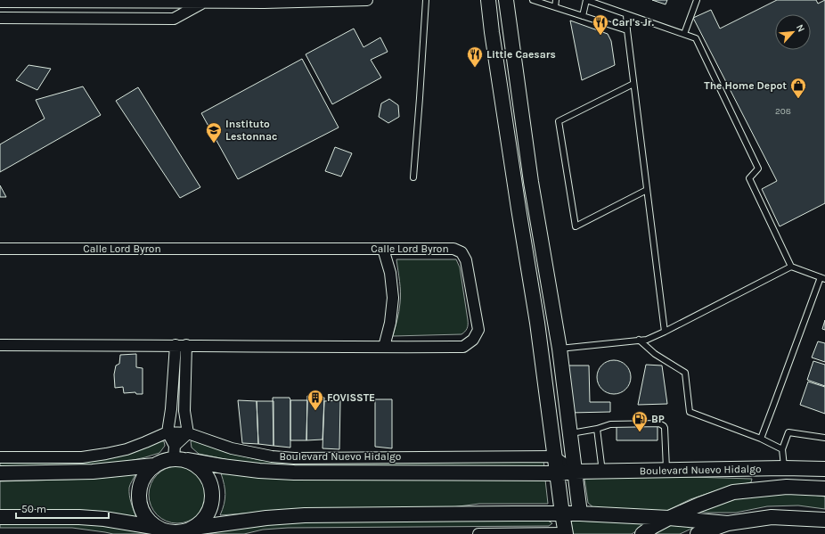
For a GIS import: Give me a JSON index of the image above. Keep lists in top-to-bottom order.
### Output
{
  "streets": {
    "street": ["Calle Lord Byron", "Boulevard Nuevo Hidalgo"]
  },
  "places": {
    "restaurant": ["Carl's Jr.", "Little Caesars"],
    "shop": ["The Home Depot"],
    "school or university": ["Instituto Lestonnac"],
    "building": ["FOVISSTE"],
    "fuel station": ["BP"]
  },
  "house_numbers": ["208"],
  "scale_bar": "50 m",
  "north": "top right"
}
